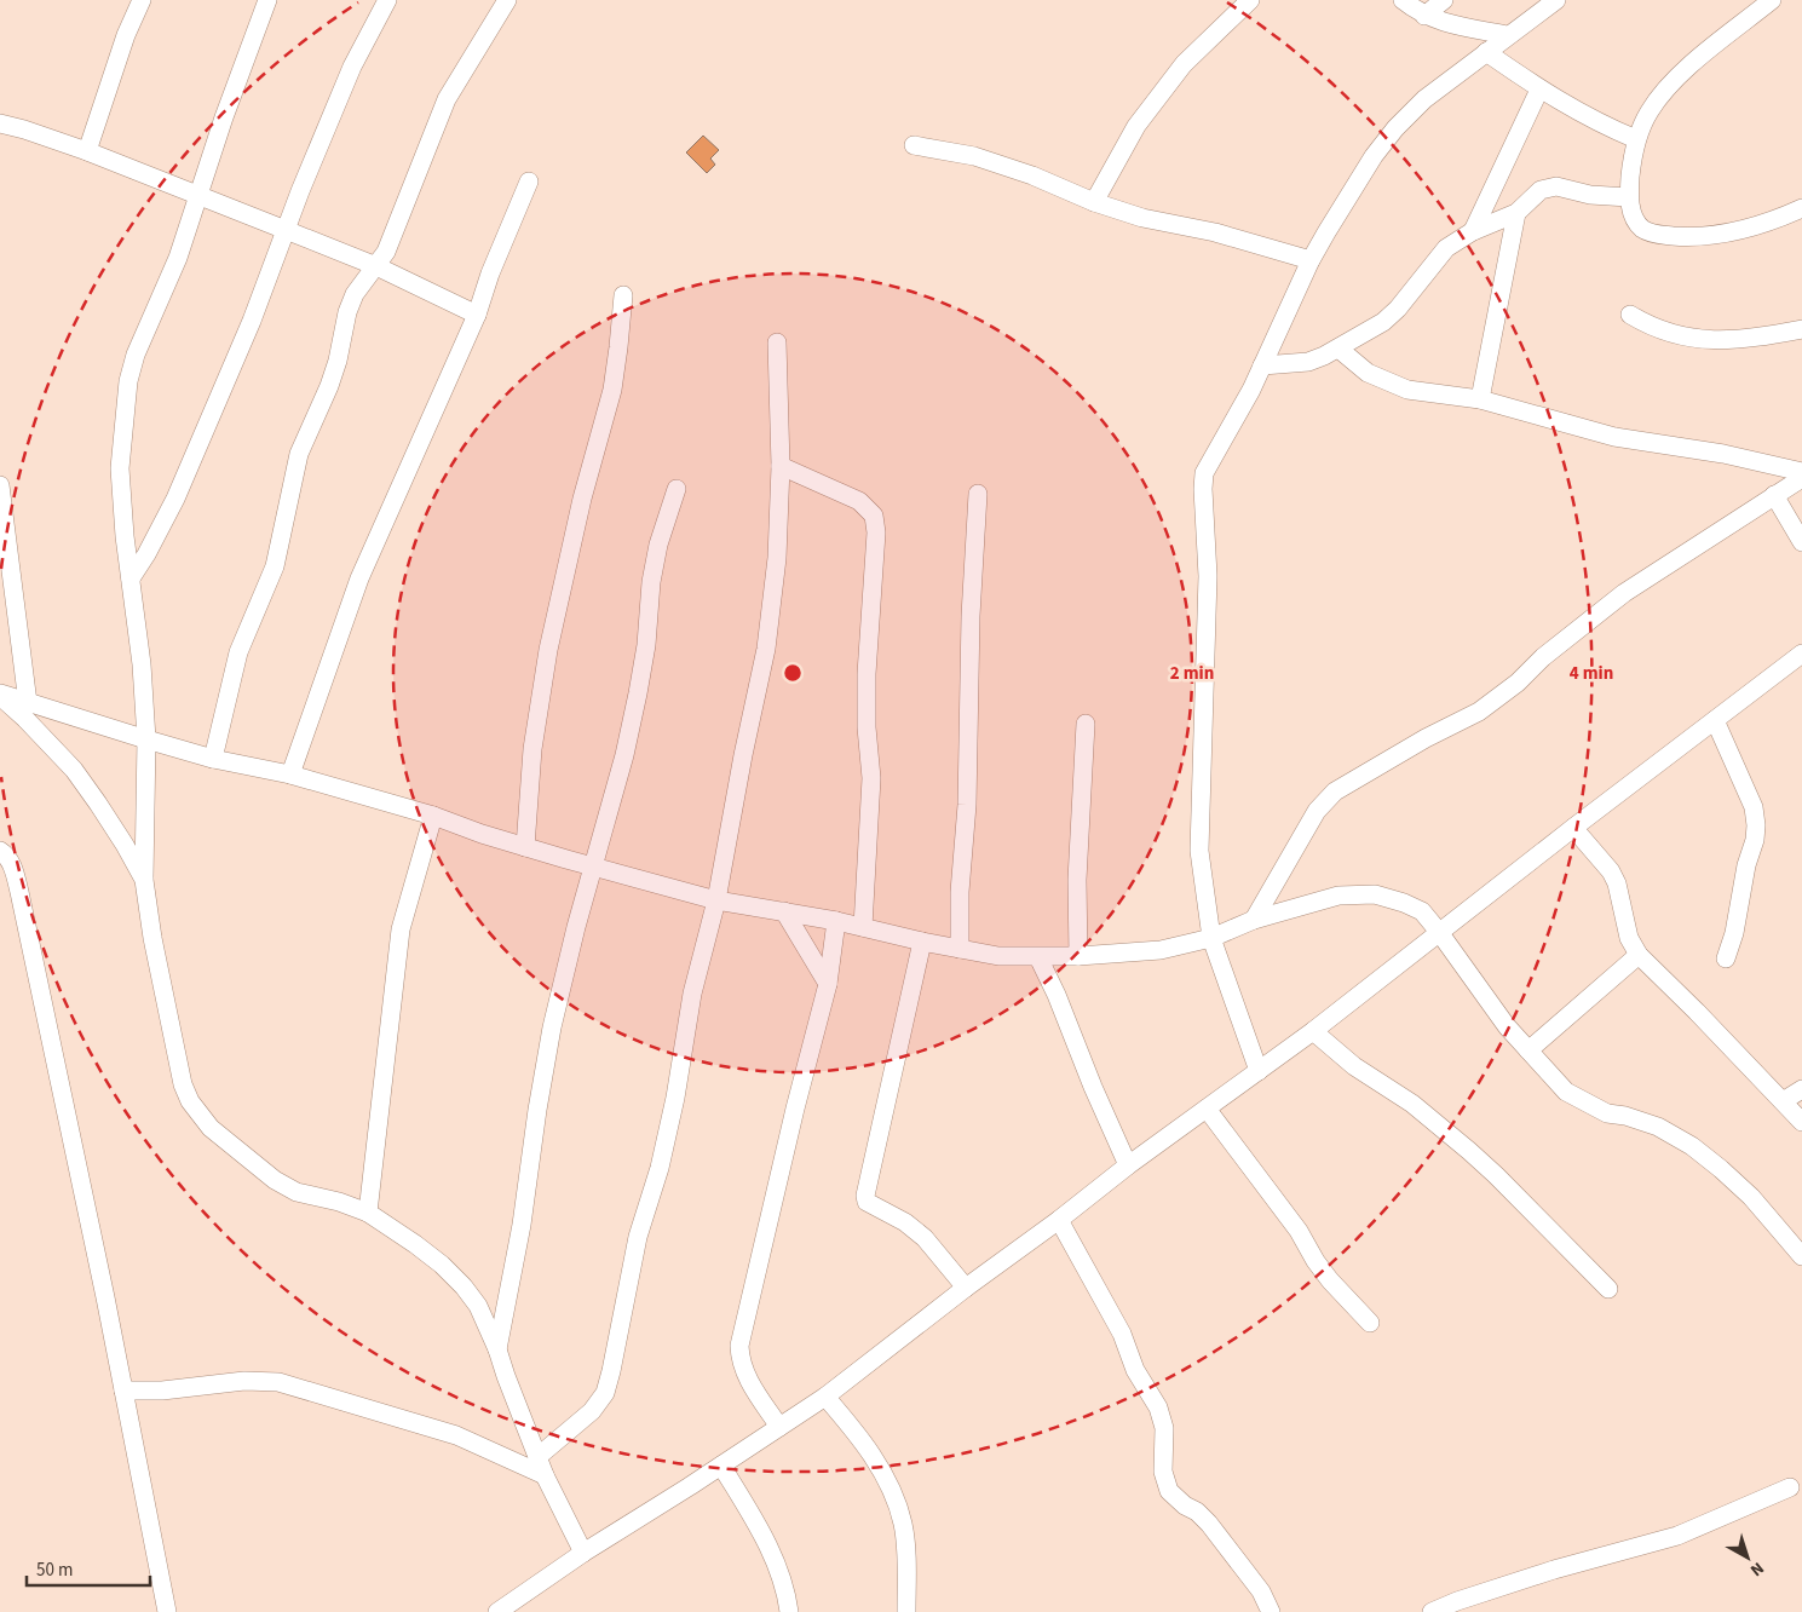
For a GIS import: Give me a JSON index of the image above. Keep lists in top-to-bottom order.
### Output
{
  "scale_bar": "50 m",
  "north": "bottom right",
  "rings": ["2 min", "4 min"]
}
